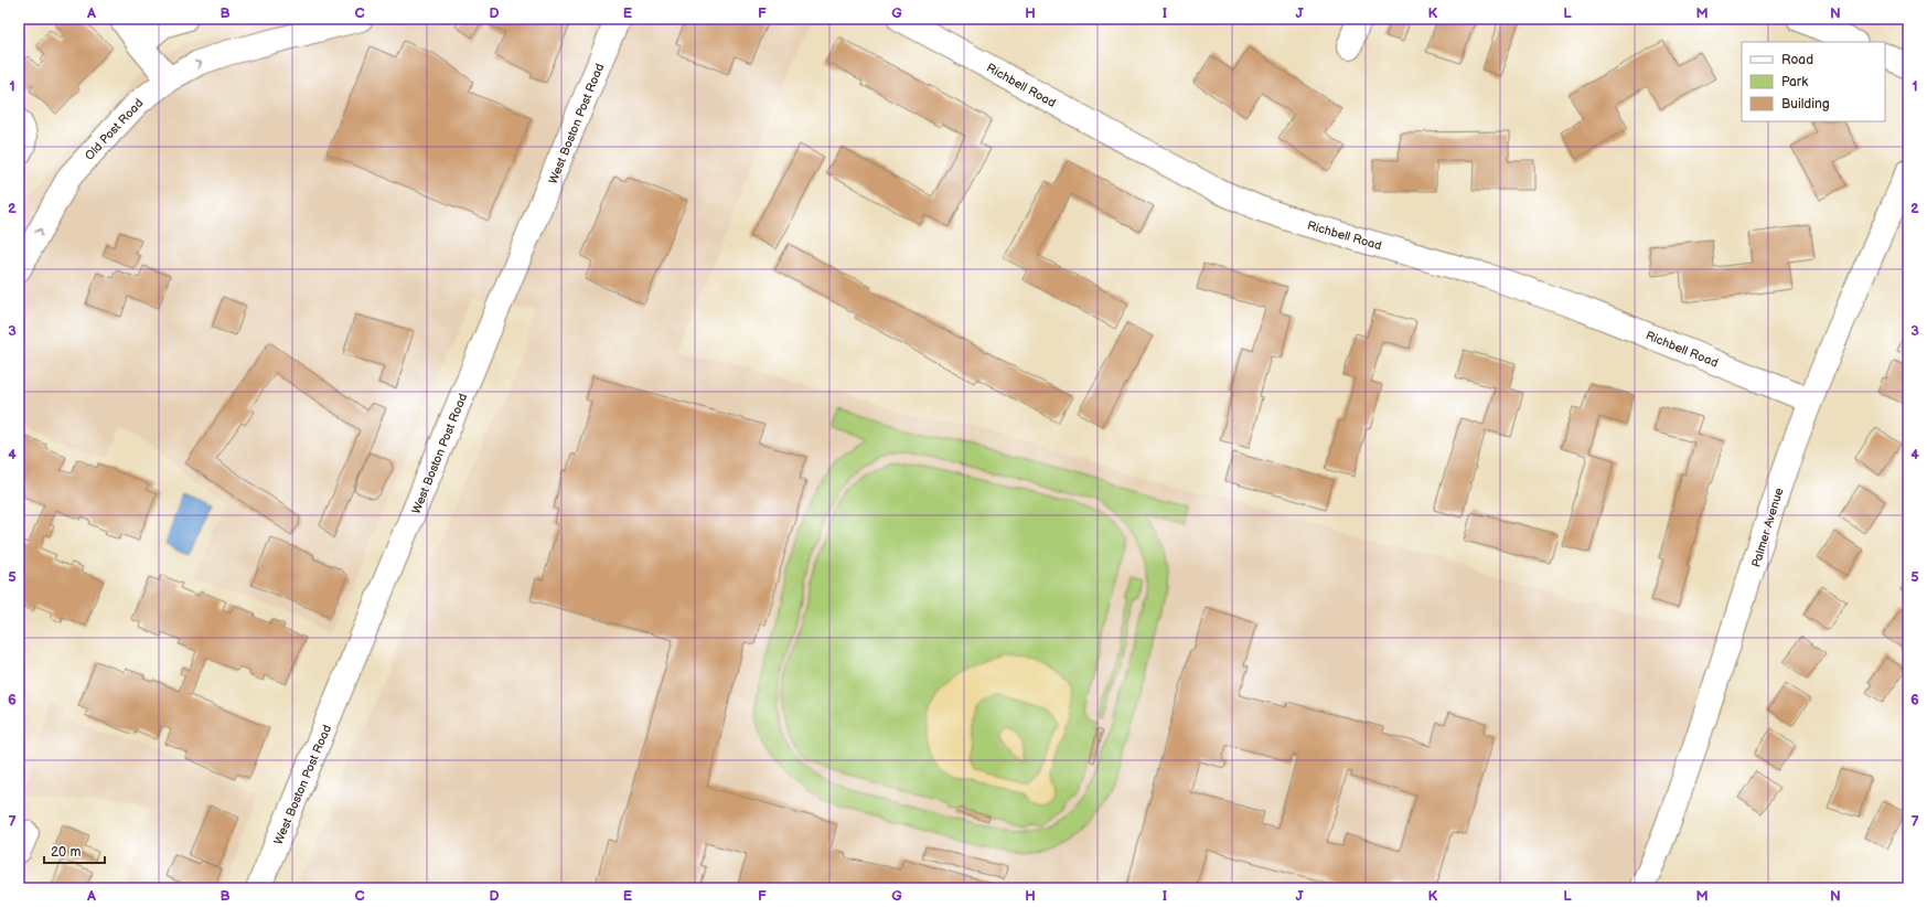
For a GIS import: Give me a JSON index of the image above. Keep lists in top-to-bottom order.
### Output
{
  "streets": {
    "street": [
      "Richbell Road",
      "West Boston Post Road",
      "Old Post Road",
      "Palmer Avenue"
    ]
  },
  "crossings": [
    ["Richbell Road", "Palmer Avenue"]
  ],
  "one_way": ["Old Post Road"],
  "legend": ["Road", "Park", "Building"],
  "scale_bar": "20 m",
  "grid": {
    "columns": [
      "A",
      "B",
      "C",
      "D",
      "E",
      "F",
      "G",
      "H",
      "I",
      "J",
      "K",
      "L",
      "M",
      "N"
    ],
    "rows": [
      "1",
      "2",
      "3",
      "4",
      "5",
      "6",
      "7"
    ]
  }
}
